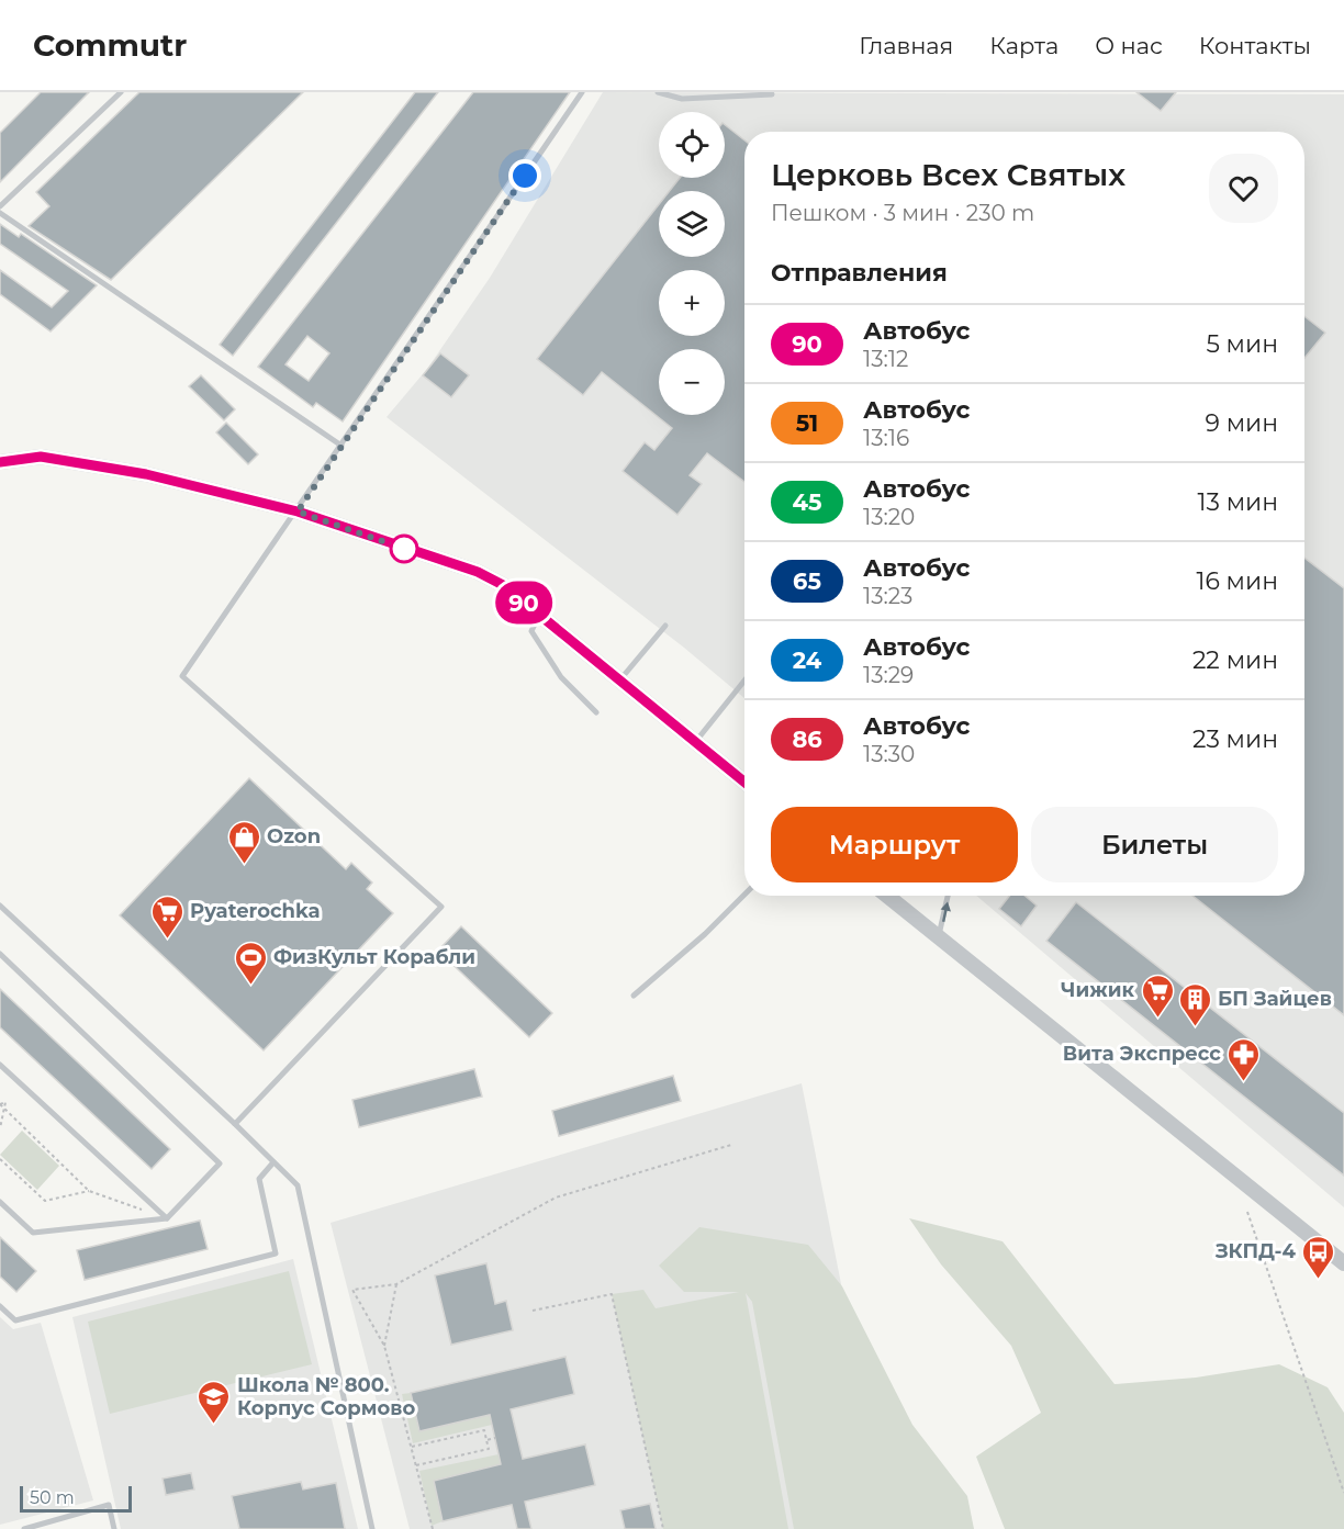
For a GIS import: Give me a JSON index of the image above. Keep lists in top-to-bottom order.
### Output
{
  "places": {
    "shop": ["Ozon"],
    "supermarket": ["Pyaterochka", "Чижик"],
    "sports": ["ФизКульт Корабли"],
    "building": ["БП Зайцев"],
    "pharmacy": ["Вита Экспресс"],
    "bus stop": ["ЗКПД-4"],
    "school or university": ["Школа № 800. Корпус Сормово"]
  },
  "lines": ["bus line 90"],
  "scale_bar": "50 m",
  "page": {
    "header": "Commutr",
    "nav": [
      "Главная",
      "Карта",
      "О нас",
      "Контакты"
    ],
    "on_map": "90",
    "map_buttons": ["+", "−"],
    "heading": [
      ["Церковь Всех Святых", "Пешком · 3 мин · 230 m"],
      "Отправления"
    ],
    "list": [
      {
        "mark": "90",
        "name": "Автобус",
        "note": "13:12",
        "value": "5 мин"
      },
      {
        "mark": "51",
        "name": "Автобус",
        "note": "13:16",
        "value": "9 мин"
      },
      {
        "mark": "45",
        "name": "Автобус",
        "note": "13:20",
        "value": "13 мин"
      },
      {
        "mark": "65",
        "name": "Автобус",
        "note": "13:23",
        "value": "16 мин"
      },
      {
        "mark": "24",
        "name": "Автобус",
        "note": "13:29",
        "value": "22 мин"
      },
      {
        "mark": "86",
        "name": "Автобус",
        "note": "13:30",
        "value": "23 мин"
      }
    ],
    "buttons": ["Маршрут", "Билеты"],
    "scale": "50 m"
  }
}
